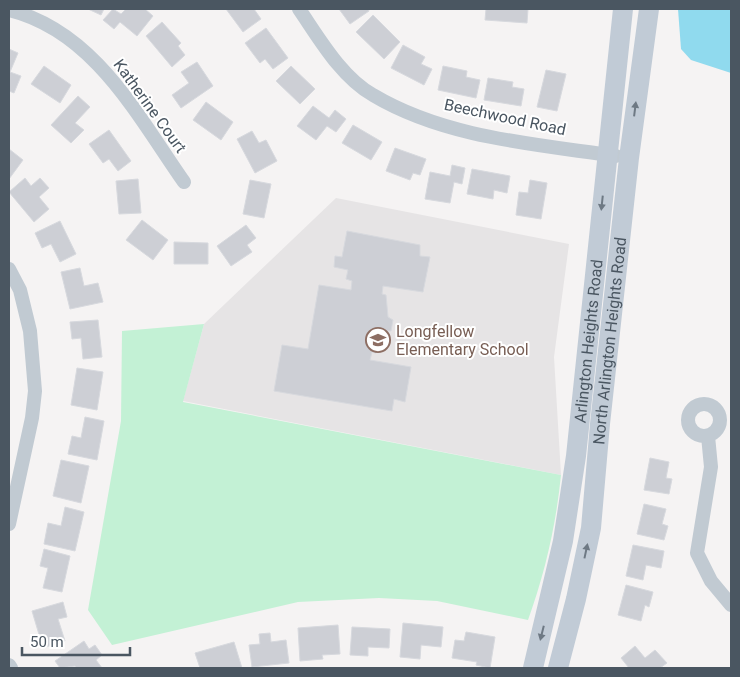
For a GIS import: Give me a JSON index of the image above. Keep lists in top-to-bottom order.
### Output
{
  "streets": {
    "main road": ["Arlington Heights Road", "North Arlington Heights Road"],
    "street": ["Katherine Court", "Beechwood Road"]
  },
  "crossings": [
    ["Beechwood Road", "Arlington Heights Road"],
    ["Beechwood Road", "North Arlington Heights Road"]
  ],
  "one_way": ["Arlington Heights Road", "North Arlington Heights Road"],
  "places": {
    "school or university": ["Longfellow Elementary School"]
  },
  "scale_bar": "50 m"
}
